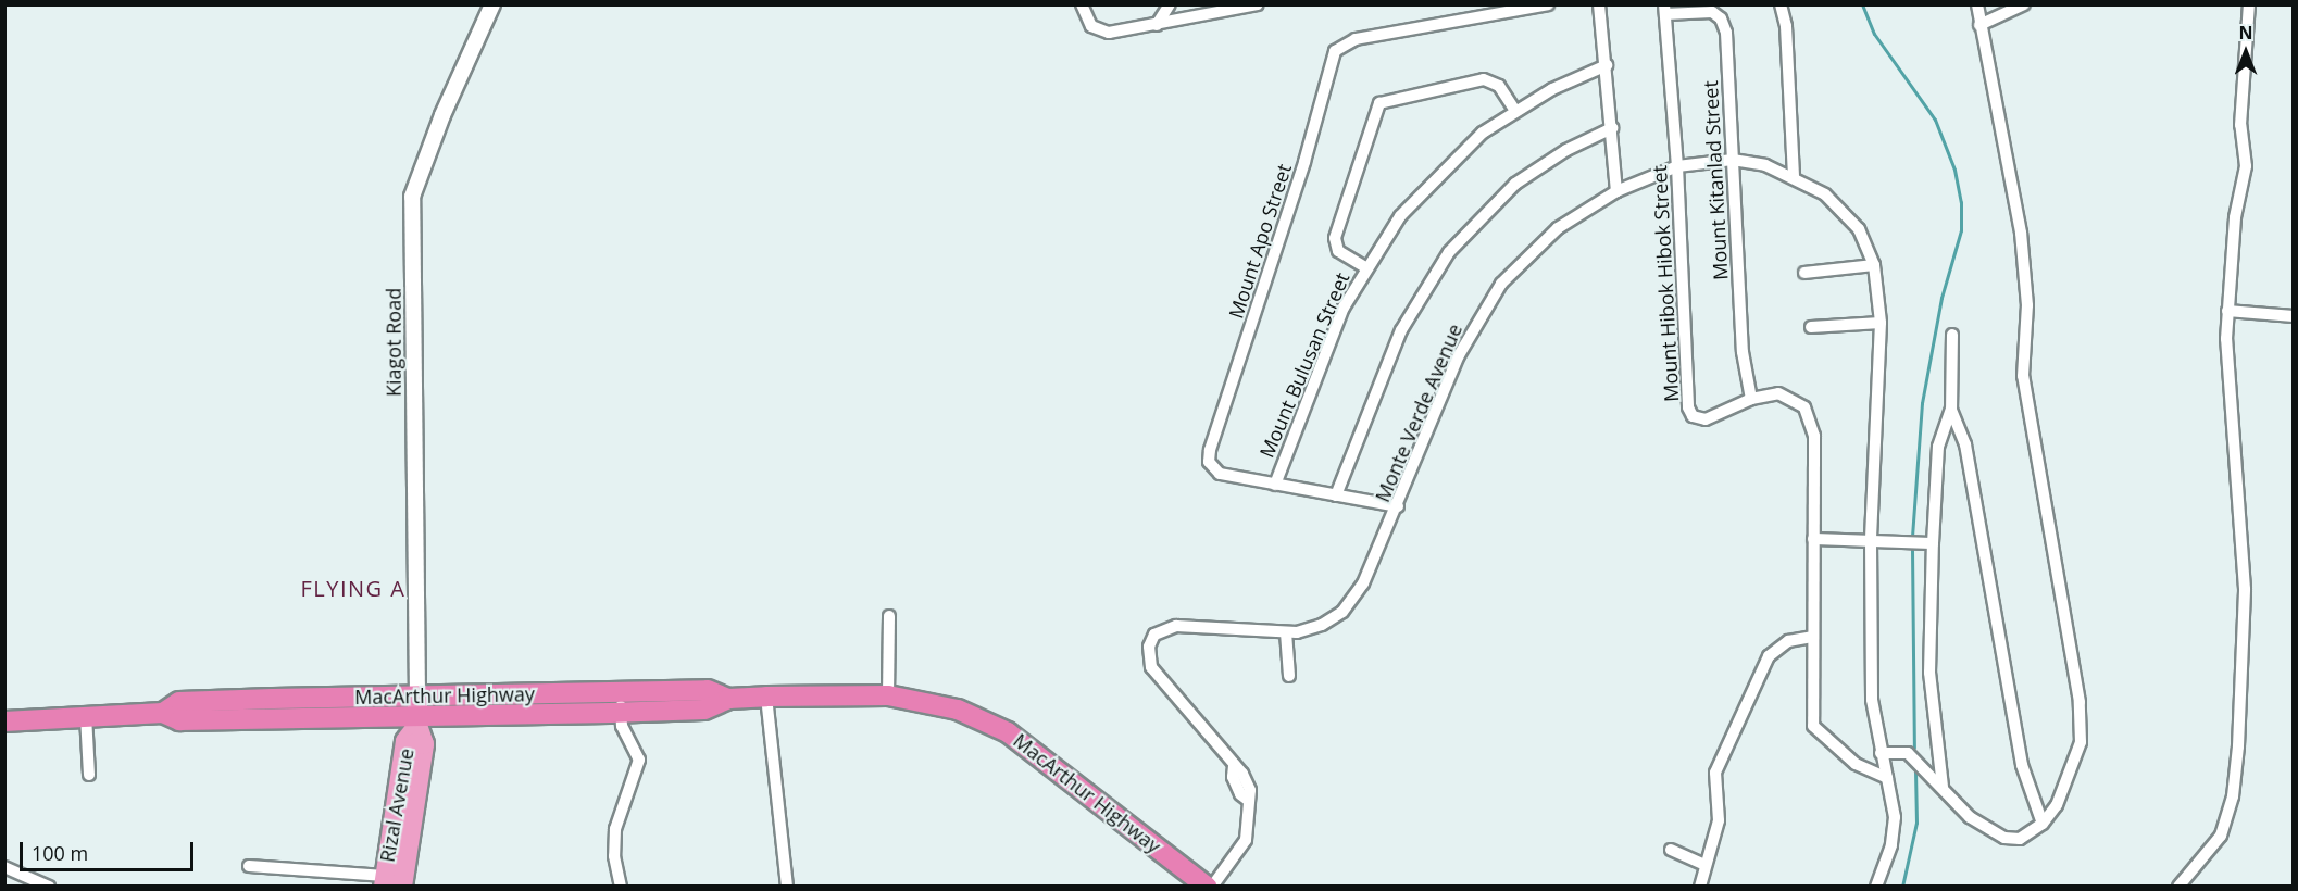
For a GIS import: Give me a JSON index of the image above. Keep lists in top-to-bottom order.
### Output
{
  "streets": {
    "highway": ["MacArthur Highway"],
    "main road": ["Rizal Avenue"],
    "street": [
      "Mount Kitanlad Street",
      "Mount Apo Street",
      "Mount Hibok Hibok Street",
      "Kiagot Road",
      "Mount Bulusan Street",
      "Monte Verde Avenue"
    ]
  },
  "crossings": [
    ["Mount Kitanlad Street", "Mount Hibok Hibok Street"],
    ["Mount Kitanlad Street", "Monte Verde Avenue"],
    ["Mount Apo Street", "Mount Bulusan Street"],
    ["Mount Apo Street", "Monte Verde Avenue"],
    ["Mount Hibok Hibok Street", "Monte Verde Avenue"],
    ["Kiagot Road", "MacArthur Highway"],
    ["Kiagot Road", "Rizal Avenue"],
    ["MacArthur Highway", "Rizal Avenue"]
  ],
  "districts": ["FLYING A"],
  "scale_bar": "100 m",
  "north": "top"
}
